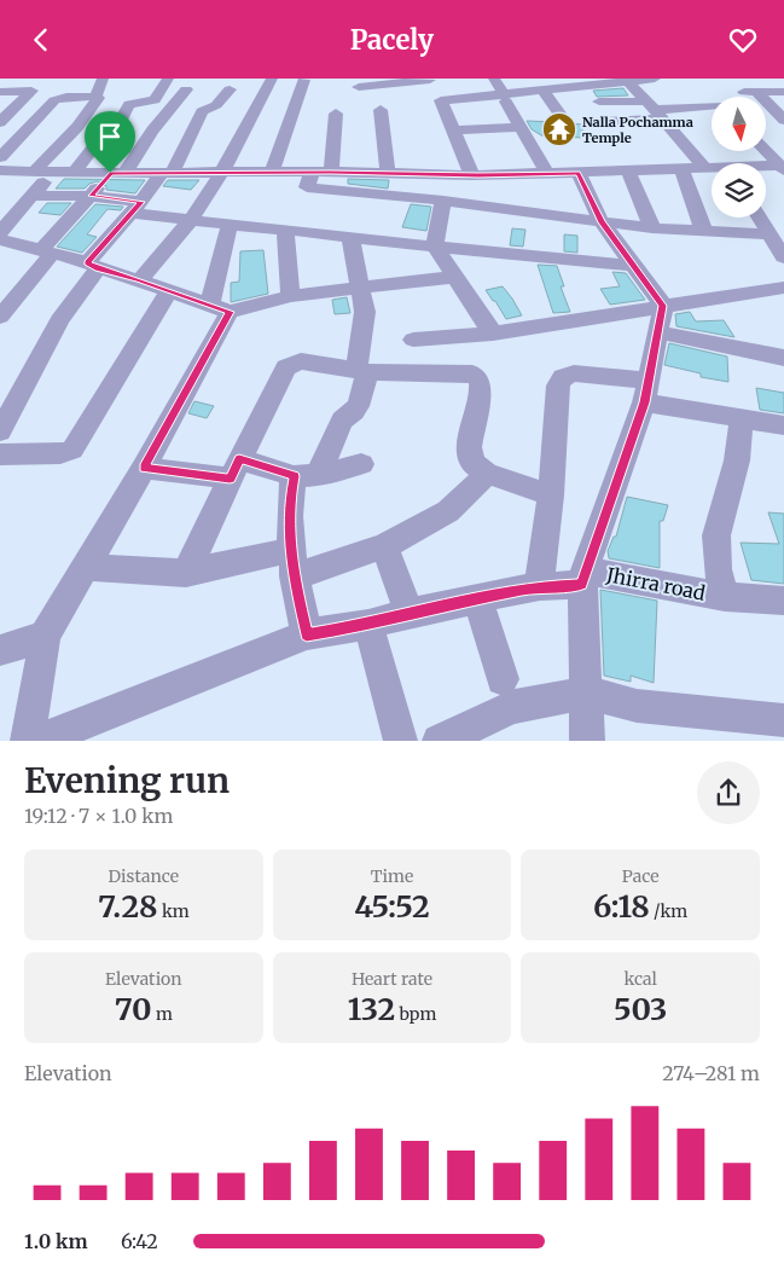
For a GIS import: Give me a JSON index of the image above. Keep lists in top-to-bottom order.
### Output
{
  "streets": {
    "street": ["Jhirra road"]
  },
  "places": {
    "temple": ["Nalla Pochamma Temple"]
  },
  "north": "bottom",
  "page": {
    "header": "Pacely",
    "heading": ["Evening run", "19:12 · 7 × 1.0 km"],
    "stats": [
      ["Distance", "7.28 km"],
      ["Time", "45:52"],
      ["Pace", "6:18 /km"],
      ["Elevation", "70 m"],
      ["Heart rate", "132 bpm"],
      ["kcal", "503"]
    ],
    "chart": ["Elevation", "274–281 m"],
    "list": [
      {
        "name": "1.0 km",
        "note": "6:42"
      }
    ]
  }
}
